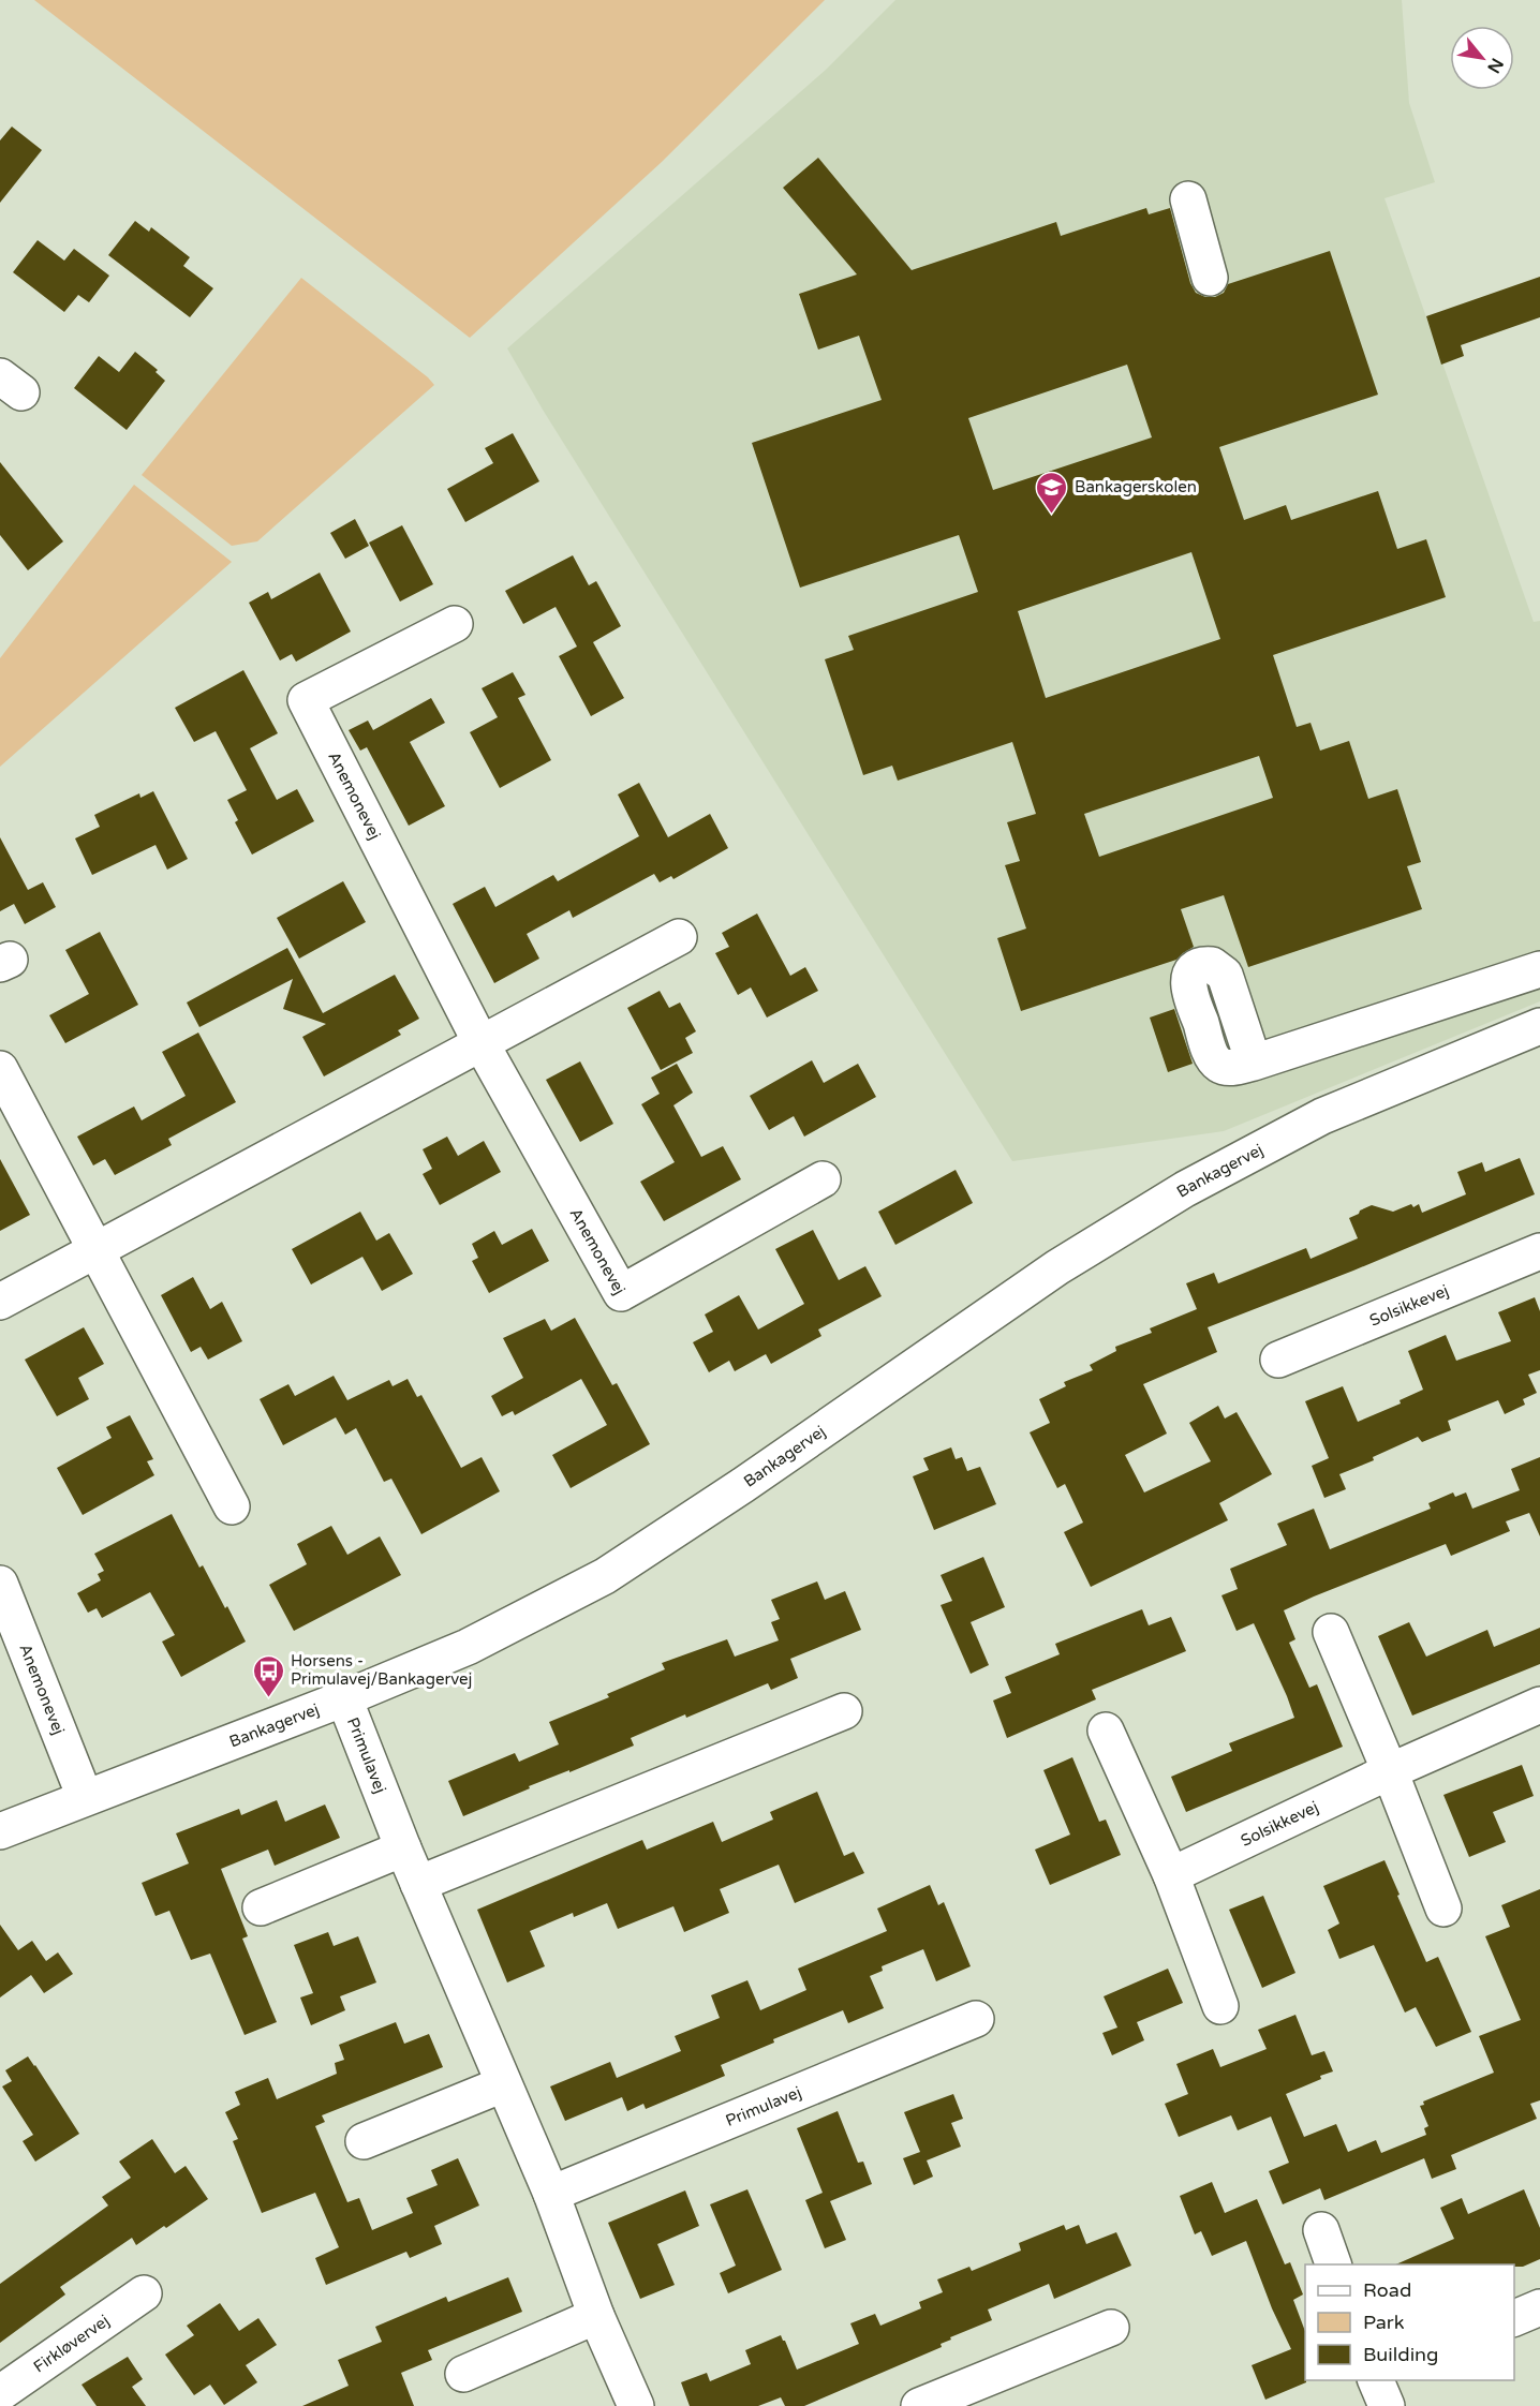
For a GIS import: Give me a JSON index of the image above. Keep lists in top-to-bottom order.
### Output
{
  "streets": {
    "street": [
      "Anemonevej",
      "Bankagervej",
      "Solsikkevej",
      "Primulavej",
      "Firkløvervej"
    ]
  },
  "crossings": [
    ["Anemonevej", "Bankagervej"],
    ["Bankagervej", "Primulavej"]
  ],
  "places": {
    "school or university": ["Bankagerskolen"],
    "bus stop": ["Horsens - Primulavej/Bankagervej"]
  },
  "legend": ["Road", "Park", "Building"],
  "north": "bottom right"
}
